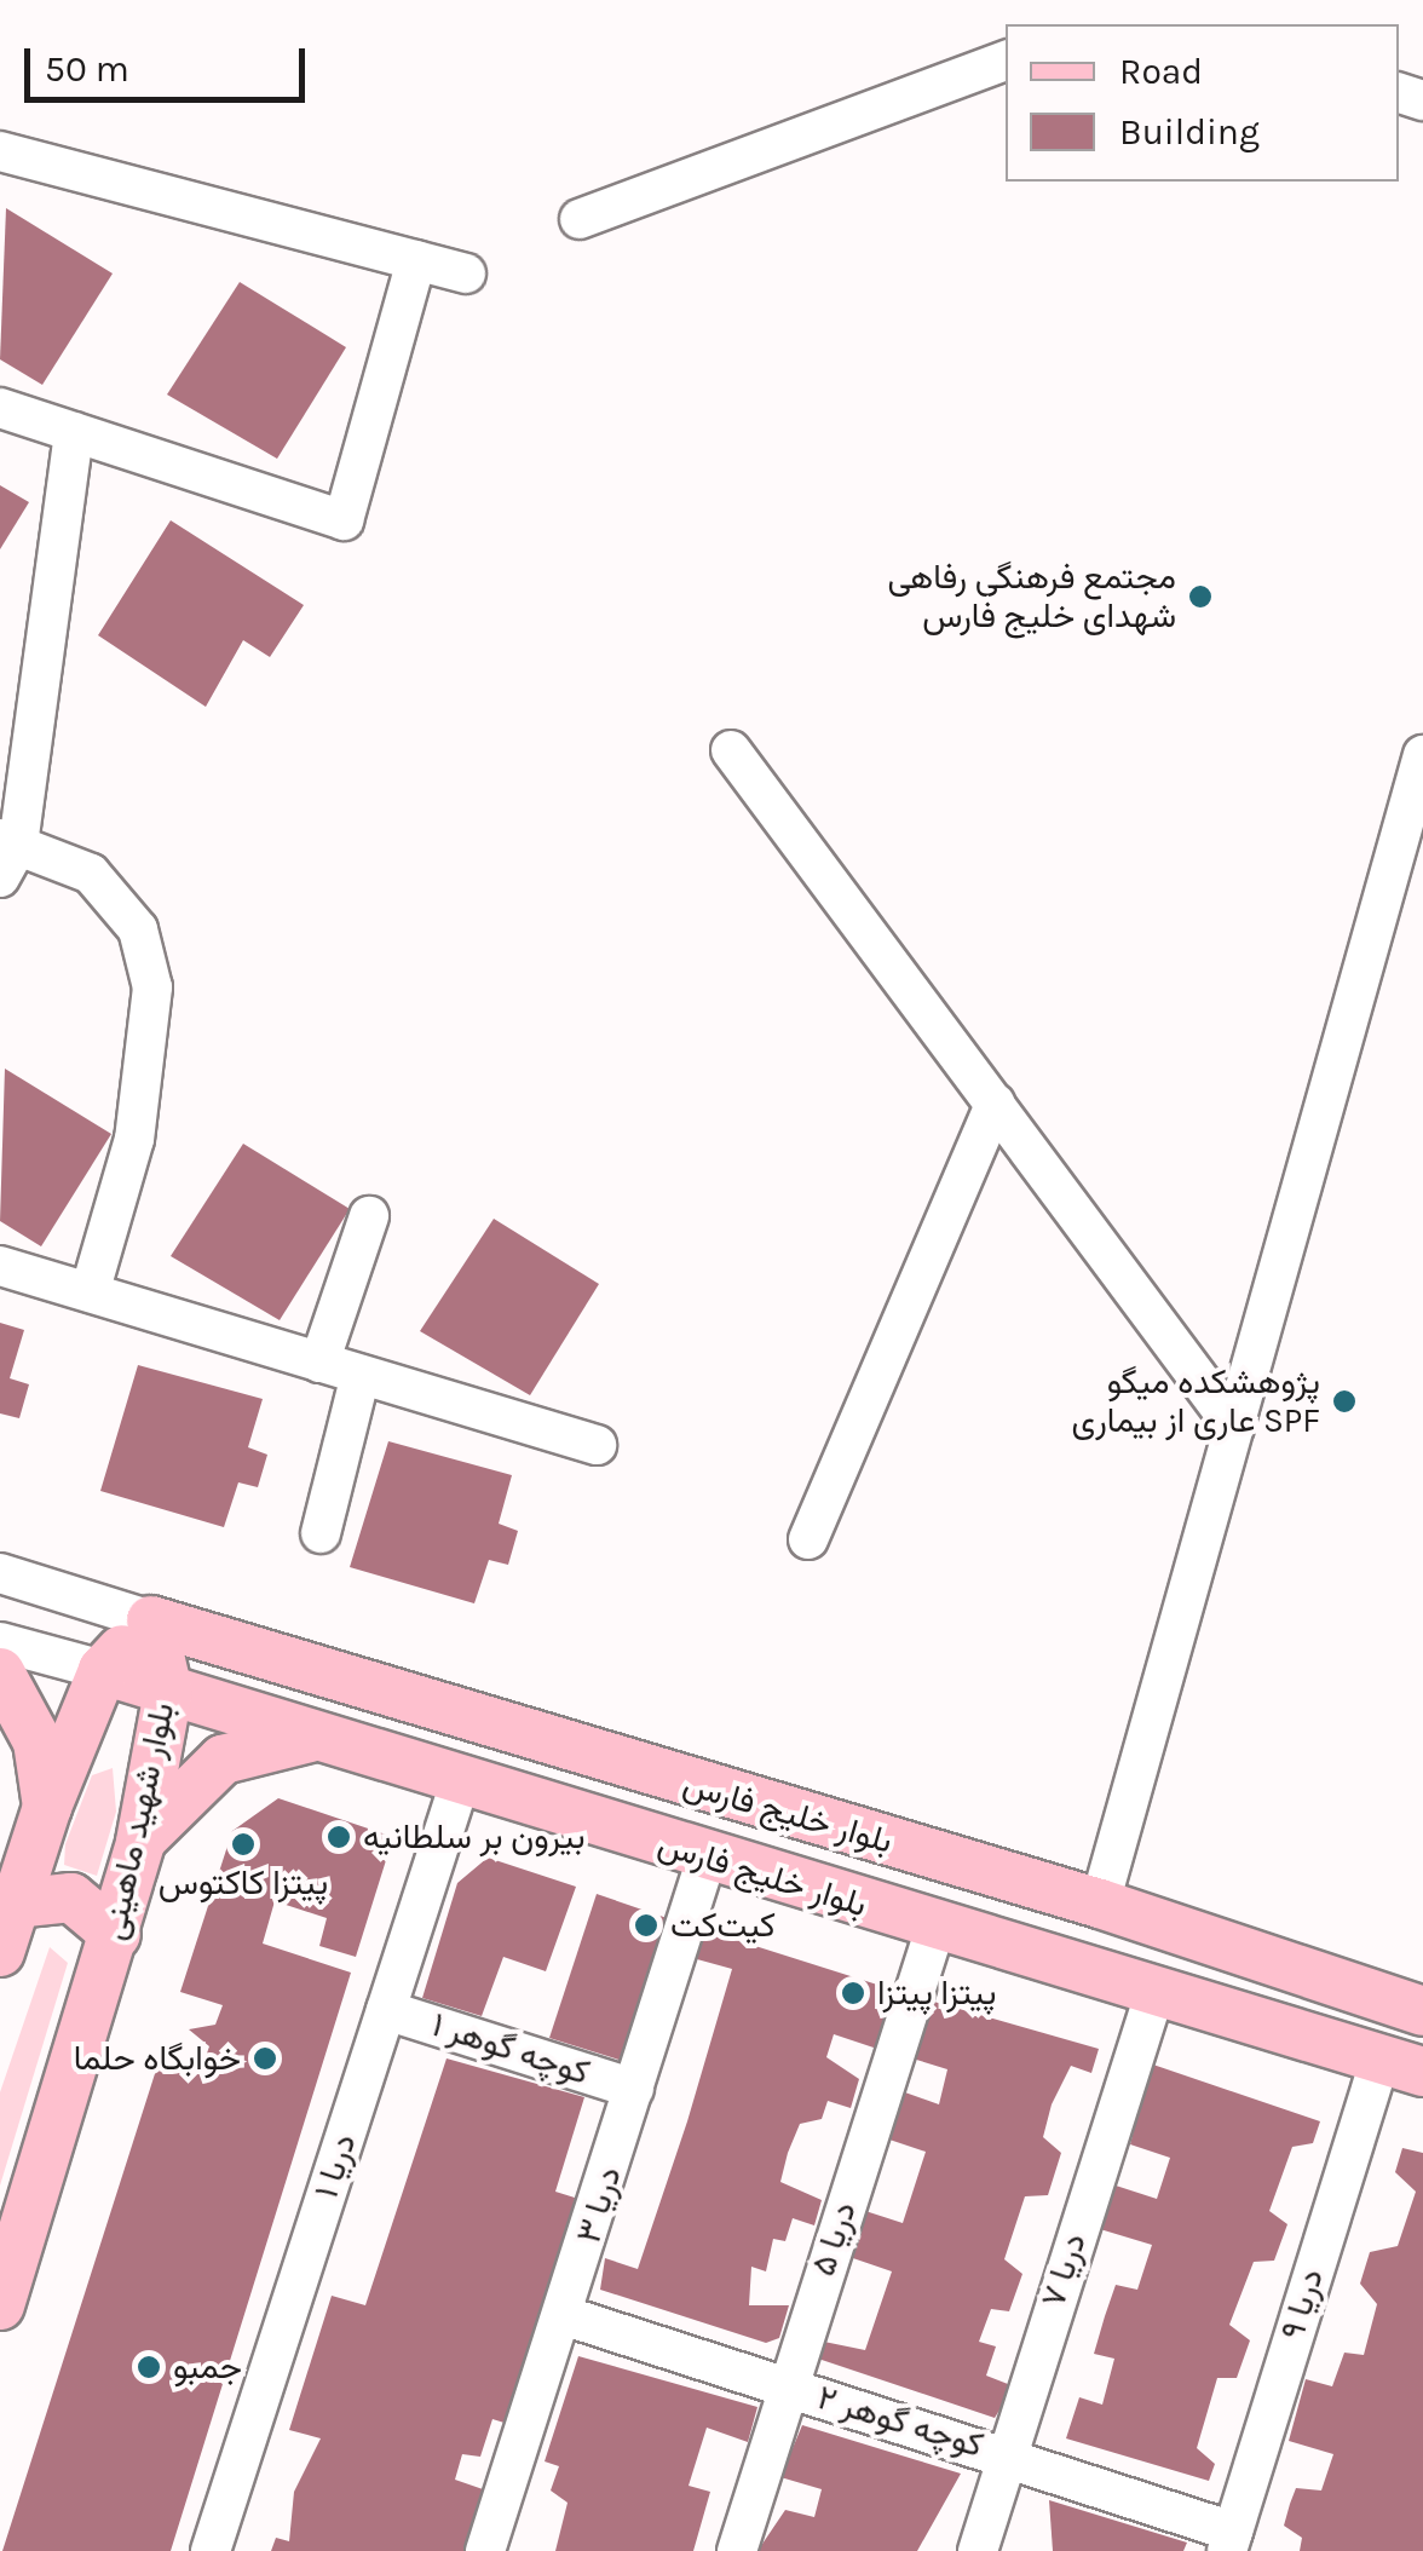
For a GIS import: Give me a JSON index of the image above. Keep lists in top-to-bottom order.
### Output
{
  "streets": {
    "main road": ["بلوار خلیج ‌فارس", "بلوار شهید ماهینی", "بلوار خلیج‌ فارس"],
    "street": [
      "کوچه گوهر ۱",
      "دریا ۱",
      "دریا ۳",
      "دریا ۵",
      "دریا ۷",
      "دریا ۹",
      "کوچه گوهر ۲"
    ]
  },
  "crossings": [
    ["بلوار خلیج ‌فارس", "بلوار شهید ماهینی"],
    ["بلوار شهید ماهینی", "بلوار خلیج‌ فارس"],
    ["بلوار خلیج‌ فارس", "دریا ۱"],
    ["بلوار خلیج‌ فارس", "دریا ۳"],
    ["بلوار خلیج‌ فارس", "دریا ۵"],
    ["بلوار خلیج‌ فارس", "دریا ۷"],
    ["بلوار خلیج‌ فارس", "دریا ۹"],
    ["کوچه گوهر ۱", "دریا ۱"],
    ["کوچه گوهر ۱", "دریا ۳"],
    ["دریا ۳", "کوچه گوهر ۲"],
    ["دریا ۵", "کوچه گوهر ۲"],
    ["دریا ۷", "کوچه گوهر ۲"],
    ["دریا ۹", "کوچه گوهر ۲"]
  ],
  "places": [
    "مجتمع فرهنگی رفاهی شهدای خلیج فارس",
    "پژوهشکده میگو عاری از بیماری SPF",
    "بیرون بر سلطانیه",
    "پیتزا کاکتوس",
    "کیت‌کت",
    "پیتزا پیتزا",
    "خوابگاه حلما",
    "جمبو"
  ],
  "legend": ["Road", "Building"],
  "scale_bar": "50 m"
}
